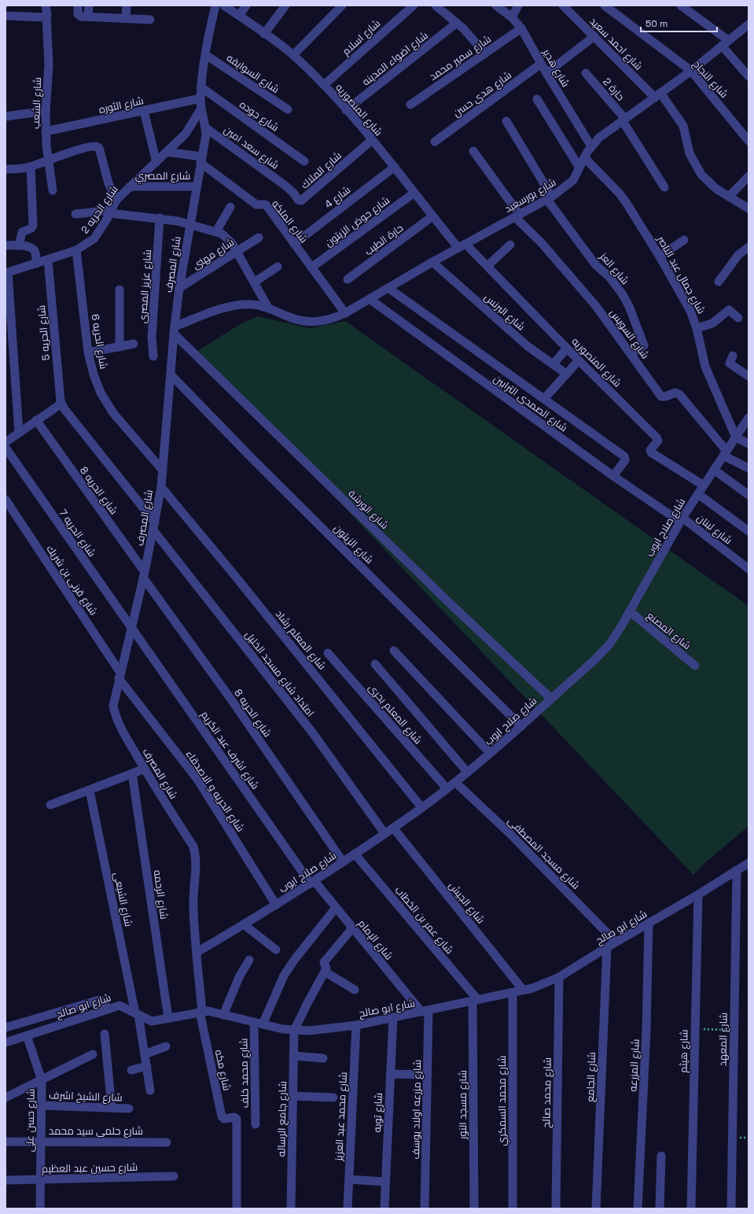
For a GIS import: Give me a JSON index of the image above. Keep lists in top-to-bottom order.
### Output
{
  "streets": {
    "street": [
      "شارع اسلام",
      "شارع احمد سعيد",
      "شارع سمير محمد",
      "شارع اضواء المدينه",
      "شارع هدير",
      "شارع السوايفه",
      "شارع النجاح",
      "حارة 2",
      "شارع هدى حسن",
      "شارع الشعب",
      "شارع الثوره",
      "شارع المنصوريه",
      "شارع جوده",
      "شارع سعد امين",
      "شارع الملاك",
      "شارع المصري",
      "شارع بورسعيد",
      "شارع 4",
      "شارع الحريه 2",
      "شارع الملكه",
      "شارع حوض الزيتون",
      "حارة الطيب",
      "شارع مهنى",
      "شارع المصرف",
      "شارع العز",
      "شارع جمال عبد الناصر",
      "شارع عزيز المصرى",
      "شارع البرنس",
      "شارع الحريه 5",
      "شارع السويس",
      "شارع الحريه 6",
      "شارع الصمدى الترابين",
      "شارع الحريه 8",
      "شارع الورشة",
      "شارع صلاح ايوب",
      "شارع لبنان",
      "شارع الحريه 7",
      "شارع الزيتون",
      "شارع قرنى بن شريك",
      "شارع المصنع",
      "شارع المعلم رشاد",
      "امتداد شارع مسجد الخليل",
      "شارع المعلم بحرى",
      "شارع اشرف عبد الكريم",
      "شارع الحريه و الاصدقاء",
      "شارع مسجد المصطفى",
      "شارع الرحمه",
      "شارع الشيعى",
      "شارع الجيش",
      "شارع عمر بن الخطاب",
      "شارع ابو صالح",
      "شارع الإمام",
      "شارع المعهد",
      "شارع هيثم",
      "شارع المزرعه",
      "شارع مكه",
      "شارع محمد خلف",
      "شارع الجامع",
      "شارع محمد صالح",
      "شارع الشيخ اشرف",
      "شارع محمد السمكري",
      "شارع مسجد النور",
      "شارع مزرعه اولاد يوسف",
      "شارع توبه",
      "شارع محمد عبد العزيز",
      "شارع جامع الرساله",
      "شارع حسن على",
      "شارع حلمى سيد محمد",
      "شارع حسين عبد العظيم"
    ]
  },
  "crossings": [
    ["شارع اسلام", "شارع المنصوريه"],
    ["شارع احمد سعيد", "شارع بورسعيد"],
    ["شارع سمير محمد", "شارع هدير"],
    ["شارع اضواء المدينه", "شارع المنصوريه"],
    ["شارع هدير", "شارع هدى حسن"],
    ["شارع هدير", "شارع بورسعيد"],
    ["شارع السوايفه", "شارع المصرف"],
    ["شارع النجاح", "شارع بورسعيد"],
    ["حارة 2", "شارع بورسعيد"],
    ["شارع الشعب", "شارع الثوره"],
    ["شارع الثوره", "شارع المصرف"],
    ["شارع المنصوريه", "شارع الملاك"],
    ["شارع المنصوريه", "شارع بورسعيد"],
    ["شارع المنصوريه", "شارع 4"],
    ["شارع المنصوريه", "شارع حوض الزيتون"],
    ["شارع المنصوريه", "حارة الطيب"],
    ["شارع المنصوريه", "شارع صلاح ايوب"],
    ["شارع جوده", "شارع المصرف"],
    ["شارع سعد امين", "شارع الملاك"],
    ["شارع سعد امين", "شارع المصرف"],
    ["شارع المصري", "شارع الحريه 2"],
    ["شارع المصري", "شارع المصرف"],
    ["شارع بورسعيد", "شارع الملكه"],
    ["شارع بورسعيد", "شارع المصرف"],
    ["شارع بورسعيد", "شارع العز"],
    ["شارع بورسعيد", "شارع جمال عبد الناصر"],
    ["شارع بورسعيد", "شارع البرنس"],
    ["شارع بورسعيد", "شارع السويس"],
    ["شارع بورسعيد", "شارع الصمدى الترابين"],
    ["شارع بورسعيد", "شارع الورشة"],
    ["شارع 4", "شارع الملكه"],
    ["شارع الحريه 2", "شارع المصرف"],
    ["شارع الحريه 2", "شارع الحريه 5"],
    ["شارع الحريه 2", "شارع الحريه 6"],
    ["شارع الملكه", "شارع حوض الزيتون"],
    ["شارع الملكه", "شارع المصرف"],
    ["شارع مهنى", "شارع المصرف"],
    ["شارع المصرف", "شارع الحريه 6"],
    ["شارع المصرف", "شارع الحريه 8"],
    ["شارع المصرف", "شارع الورشة"],
    ["شارع المصرف", "شارع صلاح ايوب"],
    ["شارع المصرف", "شارع الحريه 7"],
    ["شارع المصرف", "شارع الزيتون"],
    ["شارع المصرف", "شارع قرنى بن شريك"],
    ["شارع المصرف", "شارع المعلم رشاد"],
    ["شارع المصرف", "امتداد شارع مسجد الخليل"],
    ["شارع المصرف", "شارع اشرف عبد الكريم"],
    ["شارع المصرف", "شارع الحريه و الاصدقاء"],
    ["شارع المصرف", "شارع ابو صالح"],
    ["شارع المصرف", "شارع مكه"],
    ["شارع العز", "شارع السويس"],
    ["شارع جمال عبد الناصر", "شارع صلاح ايوب"],
    ["شارع الحريه 5", "امتداد شارع مسجد الخليل"],
    ["شارع السويس", "شارع صلاح ايوب"],
    ["شارع الصمدى الترابين", "شارع صلاح ايوب"],
    ["شارع الصمدى الترابين", "شارع لبنان"],
    ["شارع الحريه 8", "شارع صلاح ايوب"],
    ["شارع الورشة", "شارع صلاح ايوب"],
    ["شارع صلاح ايوب", "شارع لبنان"],
    ["شارع صلاح ايوب", "شارع الزيتون"],
    ["شارع صلاح ايوب", "شارع المصنع"],
    ["شارع صلاح ايوب", "شارع المعلم رشاد"],
    ["شارع صلاح ايوب", "امتداد شارع مسجد الخليل"],
    ["شارع صلاح ايوب", "شارع المعلم بحرى"],
    ["شارع صلاح ايوب", "شارع اشرف عبد الكريم"],
    ["شارع صلاح ايوب", "شارع الحريه و الاصدقاء"],
    ["شارع صلاح ايوب", "شارع مسجد المصطفى"],
    ["شارع صلاح ايوب", "شارع الجيش"],
    ["شارع صلاح ايوب", "شارع عمر بن الخطاب"],
    ["شارع صلاح ايوب", "شارع الإمام"],
    ["شارع الحريه 7", "شارع اشرف عبد الكريم"],
    ["شارع قرنى بن شريك", "شارع الحريه و الاصدقاء"],
    ["شارع اشرف عبد الكريم", "شارع الإمام"],
    ["شارع مسجد المصطفى", "شارع ابو صالح"],
    ["شارع الرحمه", "شارع ابو صالح"],
    ["شارع الشيعى", "شارع ابو صالح"],
    ["شارع الجيش", "شارع ابو صالح"],
    ["شارع عمر بن الخطاب", "شارع ابو صالح"],
    ["شارع عمر بن الخطاب", "شارع مسجد النور"],
    ["شارع ابو صالح", "شارع الإمام"],
    ["شارع ابو صالح", "شارع المعهد"],
    ["شارع ابو صالح", "شارع هيثم"],
    ["شارع ابو صالح", "شارع المزرعه"],
    ["شارع ابو صالح", "شارع مكه"],
    ["شارع ابو صالح", "شارع محمد خلف"],
    ["شارع ابو صالح", "شارع الجامع"],
    ["شارع ابو صالح", "شارع محمد صالح"],
    ["شارع ابو صالح", "شارع محمد السمكري"],
    ["شارع ابو صالح", "شارع مسجد النور"],
    ["شارع ابو صالح", "شارع مزرعه اولاد يوسف"],
    ["شارع ابو صالح", "شارع توبه"],
    ["شارع ابو صالح", "شارع محمد عبد العزيز"],
    ["شارع ابو صالح", "شارع جامع الرساله"],
    ["شارع ابو صالح", "شارع حسن على"],
    ["شارع الإمام", "شارع مزرعه اولاد يوسف"],
    ["شارع الشيخ اشرف", "شارع حسن على"],
    ["شارع حسن على", "شارع حلمى سيد محمد"],
    ["شارع حسن على", "شارع حسين عبد العظيم"]
  ],
  "scale_bar": "50 m"
}
